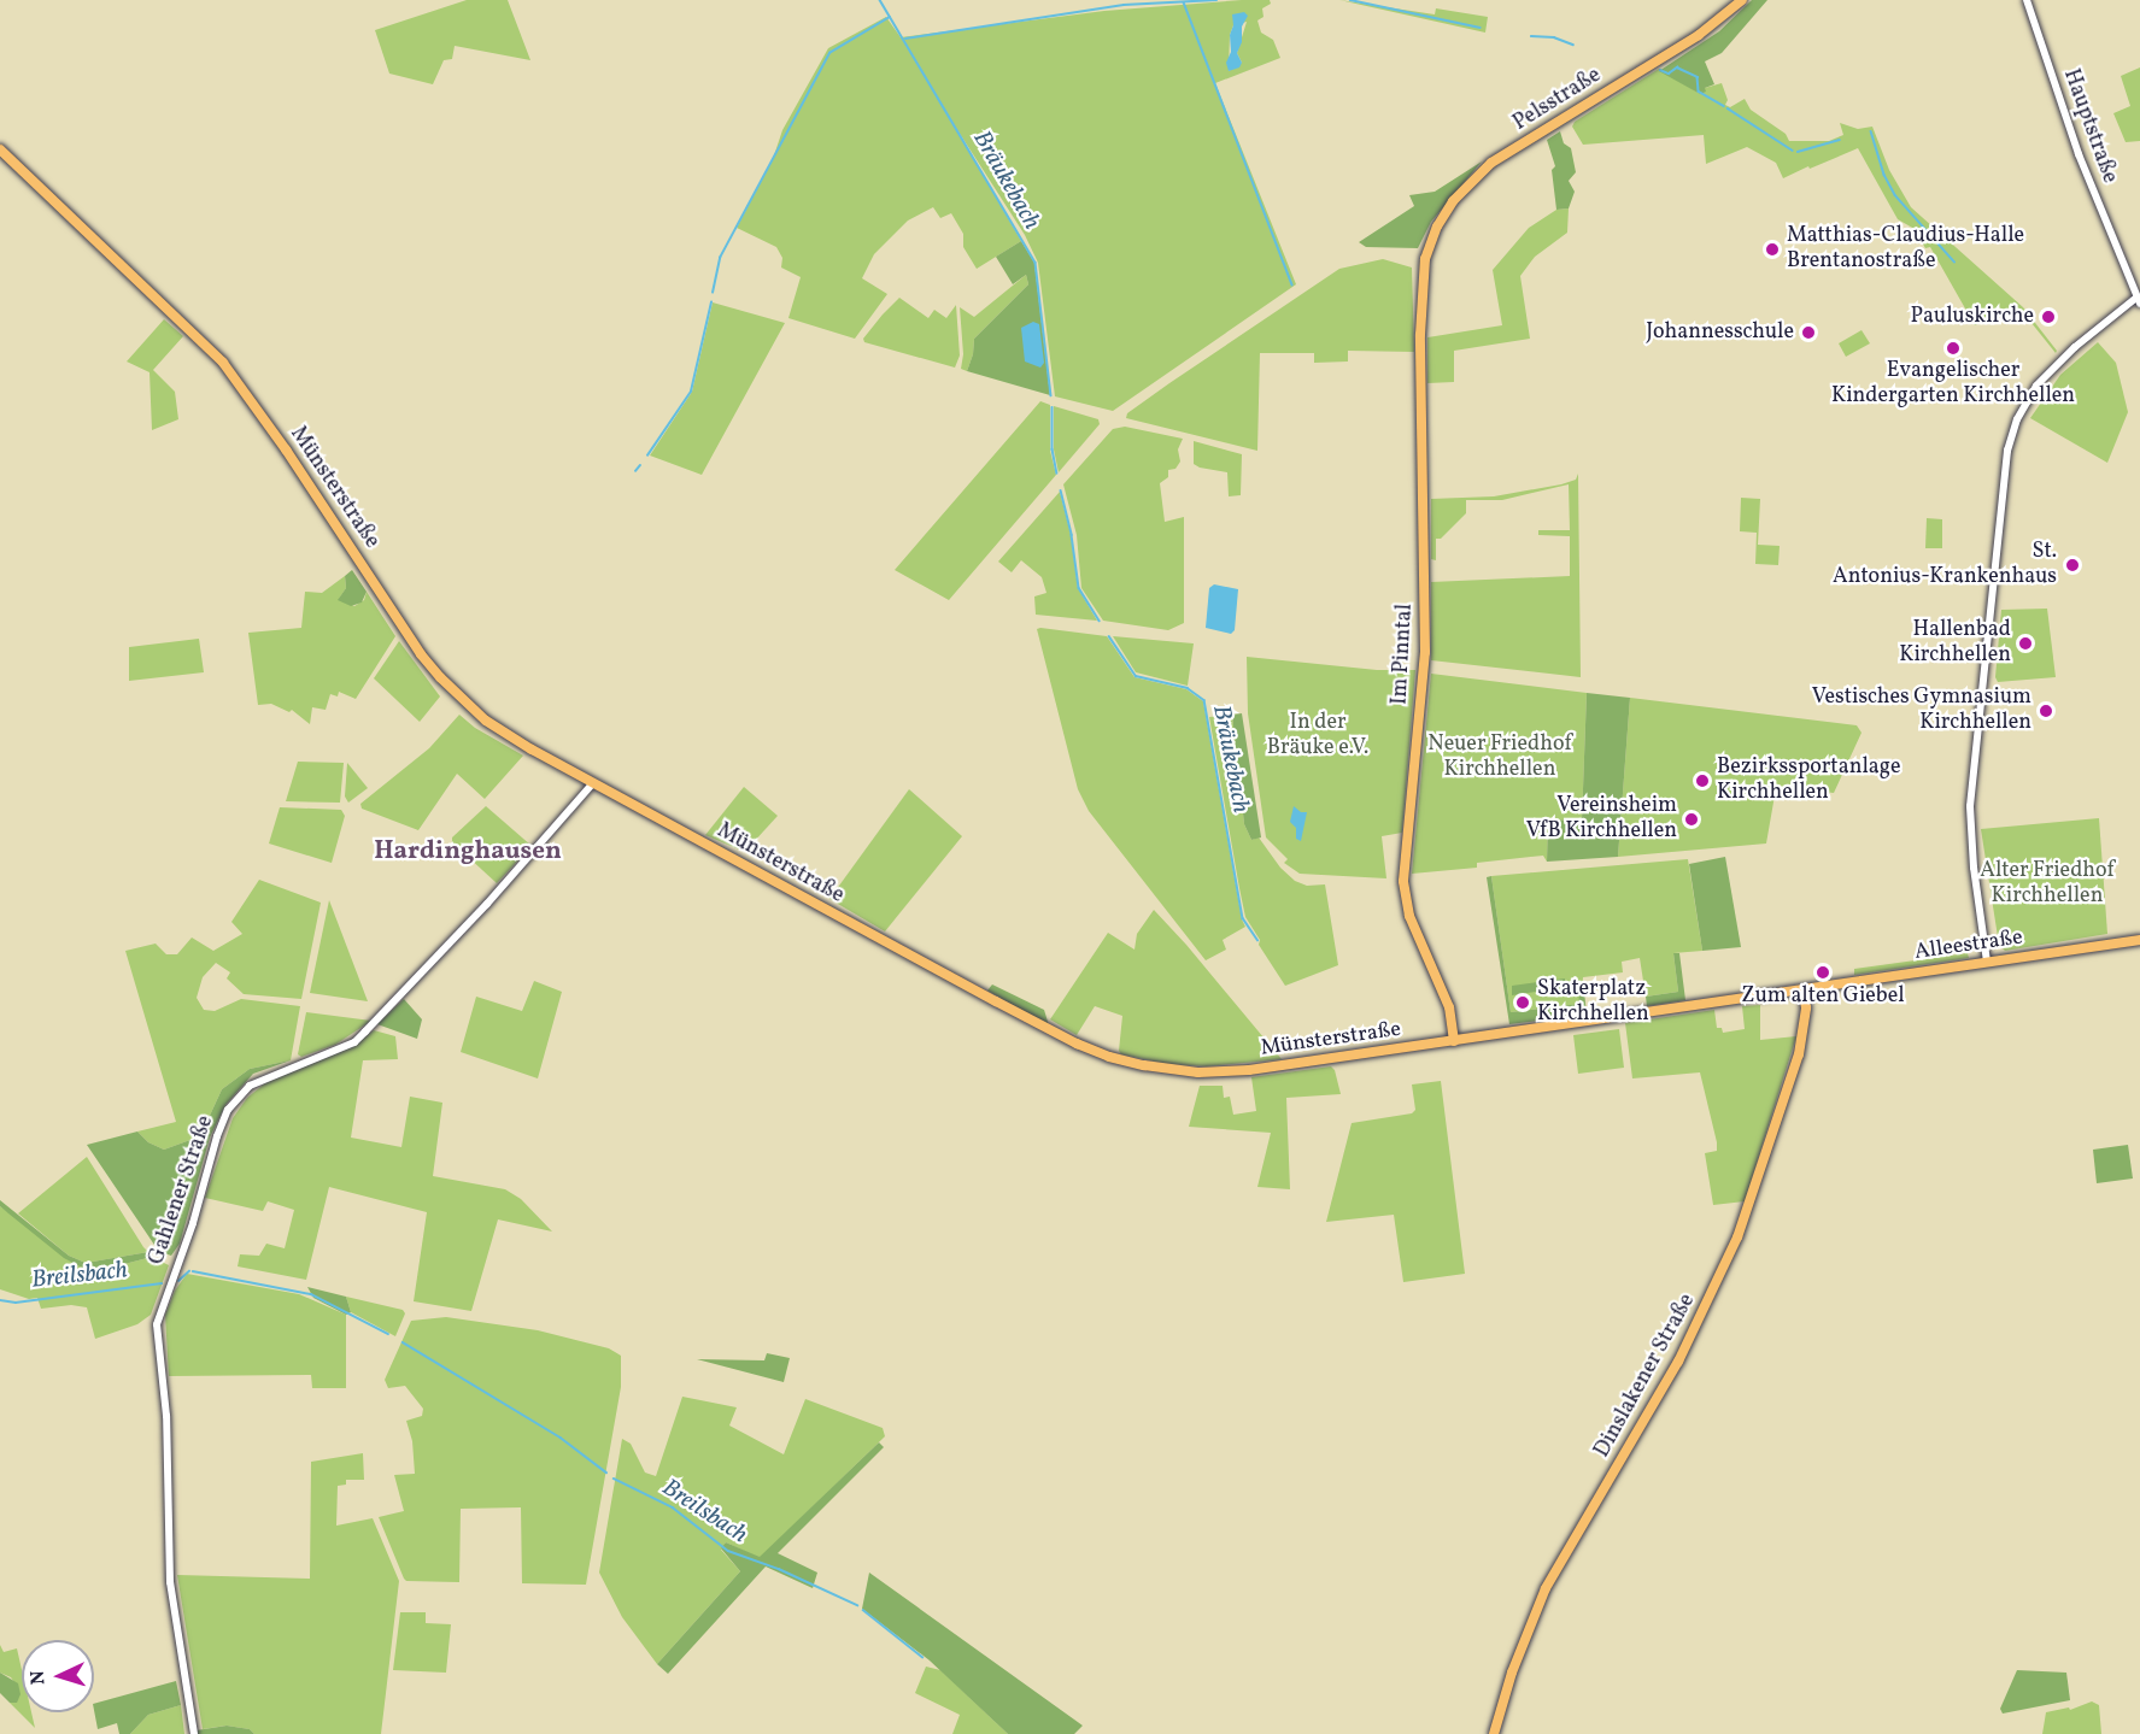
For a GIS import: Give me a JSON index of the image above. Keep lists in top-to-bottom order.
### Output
{
  "streets": {
    "main road": [
      "Pelsstraße",
      "Münsterstraße",
      "Im Pinntal",
      "Alleestraße",
      "Dinslakener Straße"
    ],
    "street": ["Hauptstraße", "Gahlener Straße"]
  },
  "crossings": [
    ["Pelsstraße", "Im Pinntal"],
    ["Münsterstraße", "Im Pinntal"],
    ["Münsterstraße", "Alleestraße"],
    ["Münsterstraße", "Gahlener Straße"],
    ["Münsterstraße", "Dinslakener Straße"],
    ["Alleestraße", "Dinslakener Straße"]
  ],
  "districts": ["Hardinghausen"],
  "water": ["Bräukebach", "Breilsbach"],
  "parks": ["In der Bräuke e.V.", "Neuer Friedhof Kirchhellen", "Alter Friedhof Kirchhellen"],
  "places": [
    "Matthias-Claudius-Halle Brentanostraße",
    "Pauluskirche",
    "Johannesschule",
    "Evangelischer Kindergarten Kirchhellen",
    "St. Antonius-Krankenhaus",
    "Hallenbad Kirchhellen",
    "Vestisches Gymnasium Kirchhellen",
    "Bezirkssportanlage Kirchhellen",
    "Vereinsheim VfB Kirchhellen",
    "Zum alten Giebel",
    "Skaterplatz Kirchhellen"
  ],
  "north": "left"
}
